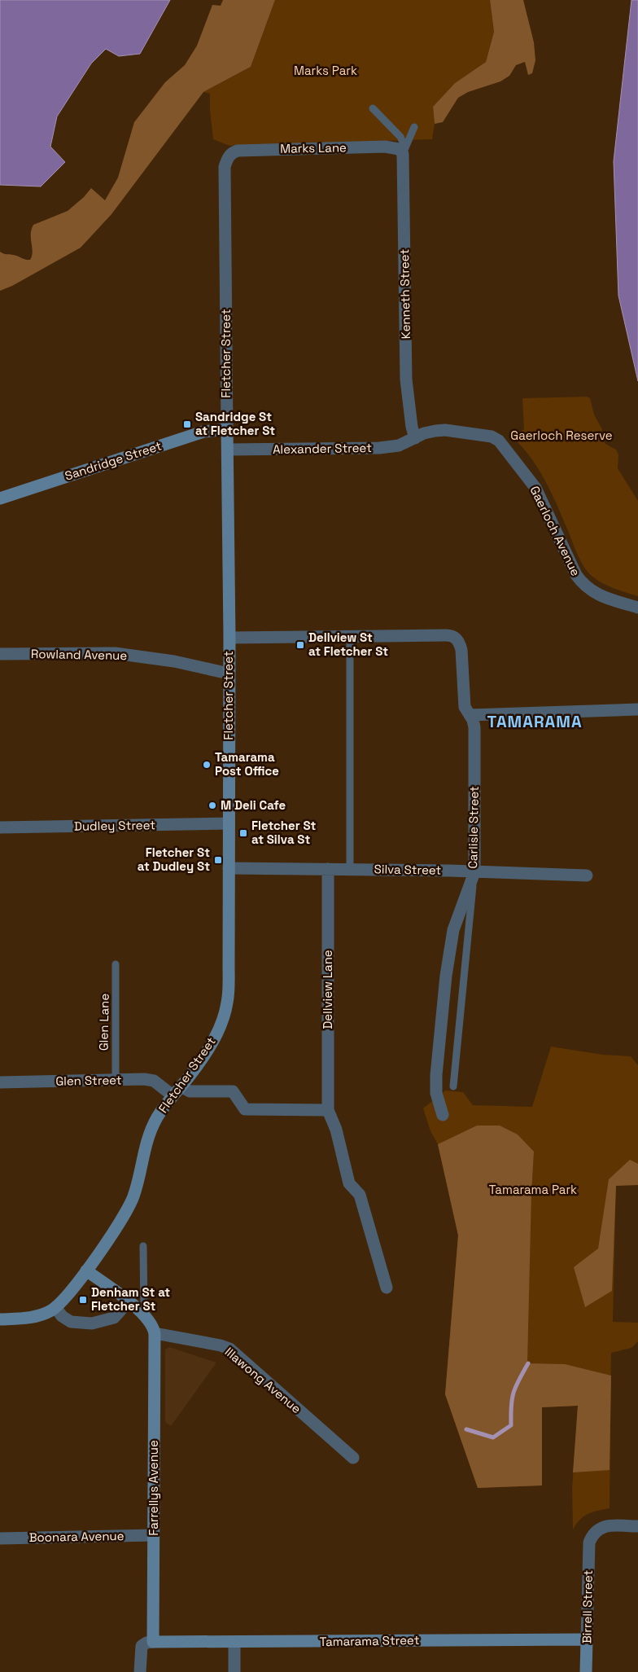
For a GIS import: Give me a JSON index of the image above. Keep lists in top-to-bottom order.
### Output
{
  "streets": {
    "street": [
      "Marks Lane",
      "Kenneth Street",
      "Fletcher Street",
      "Alexander Street",
      "Sandridge Street",
      "Gaerloch Avenue",
      "Rowland Avenue",
      "Dudley Street",
      "Carlisle Street",
      "Silva Street",
      "Dellview Lane",
      "Glen Street",
      "Illawong Avenue",
      "Farrellys Avenue",
      "Boonara Avenue",
      "Birrell Street",
      "Tamarama Street"
    ],
    "lane": ["Glen Lane"]
  },
  "crossings": [
    ["Marks Lane", "Kenneth Street"],
    ["Marks Lane", "Fletcher Street"],
    ["Kenneth Street", "Alexander Street"],
    ["Kenneth Street", "Gaerloch Avenue"],
    ["Fletcher Street", "Alexander Street"],
    ["Fletcher Street", "Sandridge Street"],
    ["Fletcher Street", "Rowland Avenue"],
    ["Fletcher Street", "Dudley Street"],
    ["Fletcher Street", "Silva Street"],
    ["Fletcher Street", "Glen Street"],
    ["Alexander Street", "Gaerloch Avenue"],
    ["Carlisle Street", "Silva Street"],
    ["Silva Street", "Dellview Lane"],
    ["Glen Lane", "Glen Street"],
    ["Illawong Avenue", "Farrellys Avenue"],
    ["Farrellys Avenue", "Boonara Avenue"],
    ["Farrellys Avenue", "Tamarama Street"],
    ["Birrell Street", "Tamarama Street"]
  ],
  "districts": ["TAMARAMA"],
  "parks": ["Marks Park", "Gaerloch Reserve", "Tamarama Park"],
  "places": {
    "transit": [
      "Sandridge St at Fletcher St",
      "Dellview St at Fletcher St",
      "Fletcher St at Silva St",
      "Fletcher St at Dudley St",
      "Denham St at Fletcher St"
    ],
    "other": ["Tamarama Post Office", "M Deli Cafe"]
  }
}
